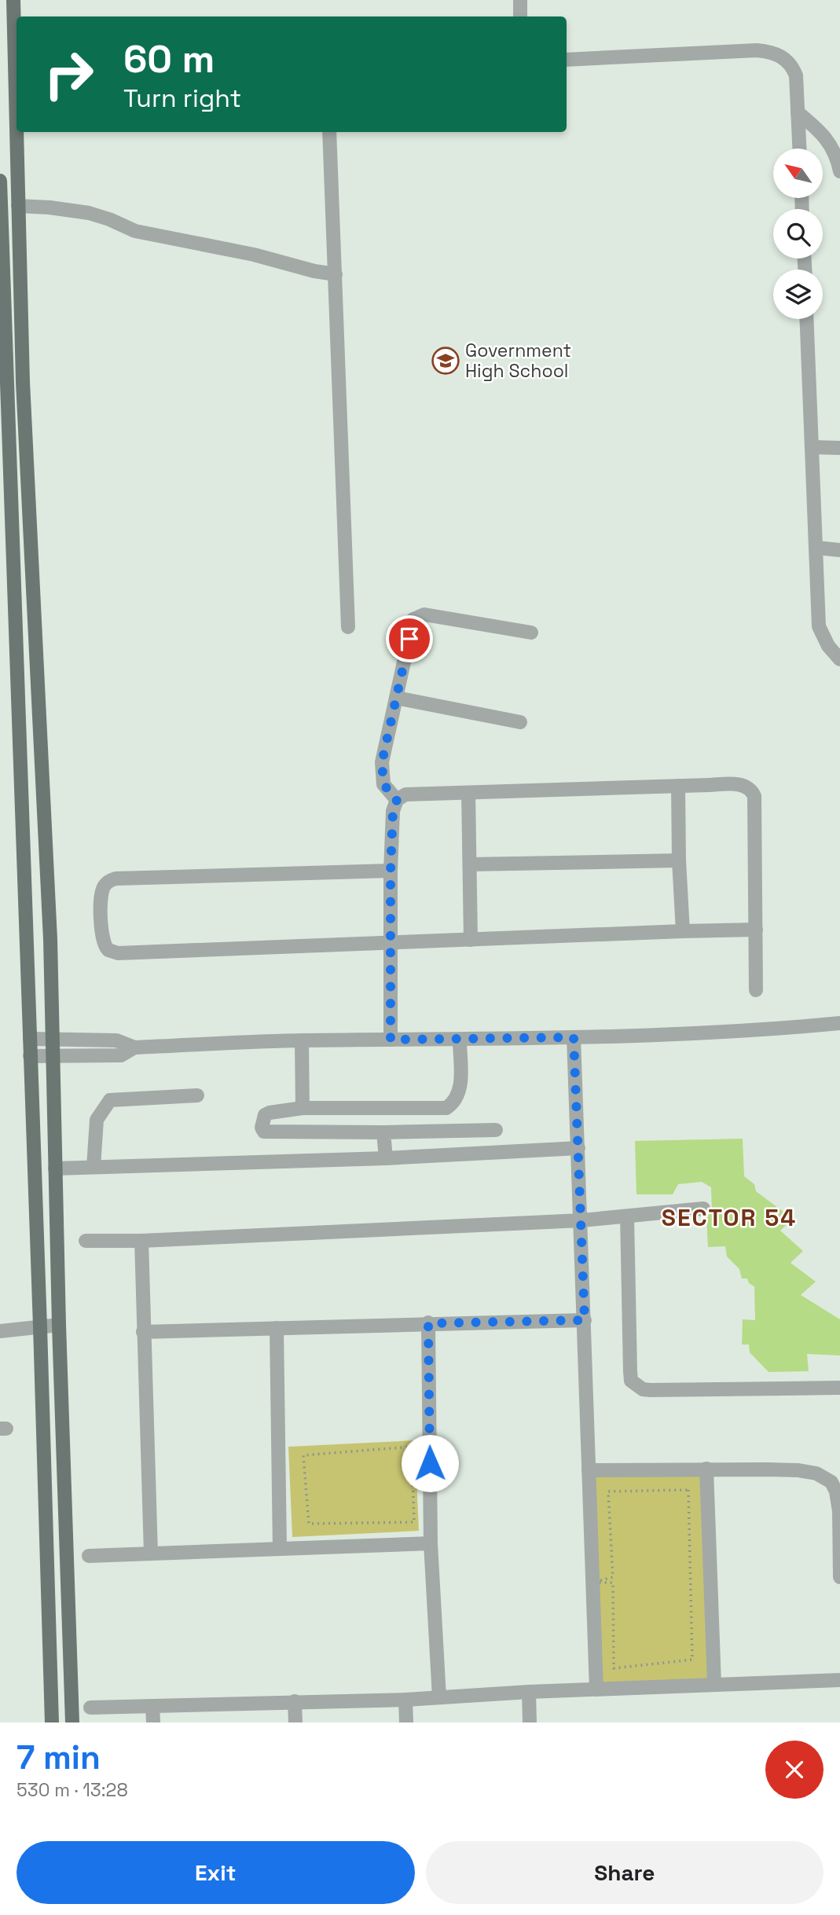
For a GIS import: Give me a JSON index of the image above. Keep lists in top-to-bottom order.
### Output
{
  "districts": ["SECTOR 54"],
  "places": {
    "school or university": ["Government High School"]
  },
  "north": "top left",
  "page": {
    "turn": ["60 m", "Turn right"],
    "heading": ["7 min", "530 m · 13:28"],
    "buttons": ["Exit", "Share"]
  }
}
